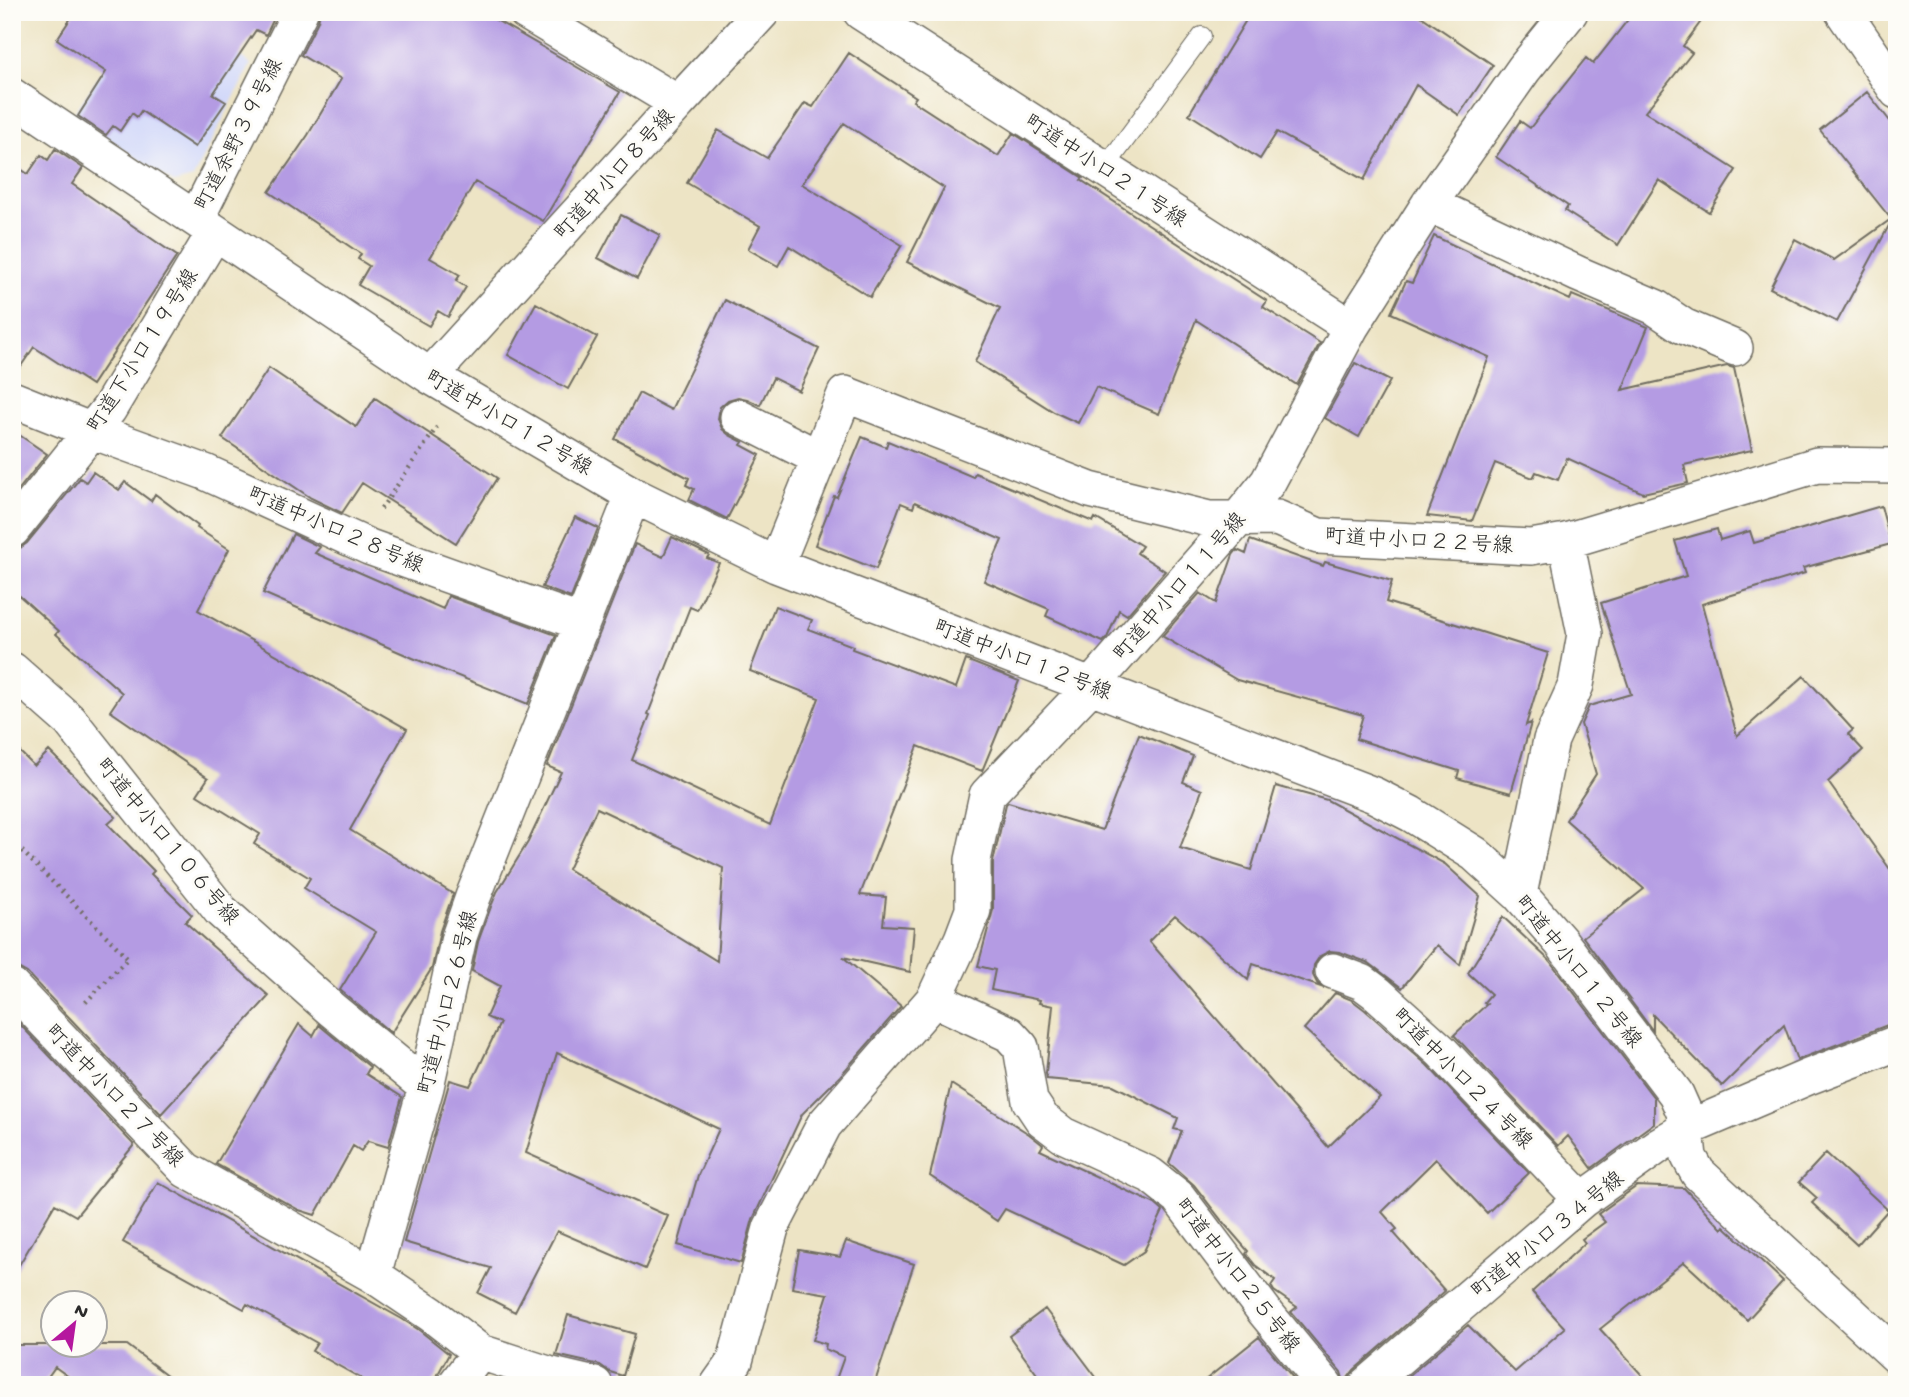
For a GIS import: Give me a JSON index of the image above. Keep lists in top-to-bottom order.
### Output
{
  "streets": {
    "street": [
      "町道余野３９号線",
      "町道中小口２１号線",
      "町道中小口８号線",
      "町道下小口１９号線",
      "町道中小口１２号線",
      "町道中小口２８号線",
      "町道中小口２２号線",
      "町道中小口１１号線",
      "町道中小口１０６号線",
      "町道中小口２６号線",
      "町道中小口２４号線",
      "町道中小口２７号線",
      "町道中小口３４号線",
      "町道中小口２５号線"
    ]
  },
  "crossings": [
    ["町道余野３９号線", "町道下小口１９号線"],
    ["町道余野３９号線", "町道中小口１２号線"],
    ["町道中小口２１号線", "町道中小口１１号線"],
    ["町道中小口８号線", "町道中小口１２号線"],
    ["町道下小口１９号線", "町道中小口１２号線"],
    ["町道下小口１９号線", "町道中小口２８号線"],
    ["町道中小口１２号線", "町道中小口２２号線"],
    ["町道中小口１２号線", "町道中小口１１号線"],
    ["町道中小口１２号線", "町道中小口２６号線"],
    ["町道中小口１２号線", "町道中小口３４号線"],
    ["町道中小口２８号線", "町道中小口２６号線"],
    ["町道中小口２２号線", "町道中小口１１号線"],
    ["町道中小口１１号線", "町道中小口２５号線"],
    ["町道中小口１０６号線", "町道中小口２６号線"],
    ["町道中小口２６号線", "町道中小口２７号線"],
    ["町道中小口２４号線", "町道中小口３４号線"]
  ],
  "north": "top right"
}
